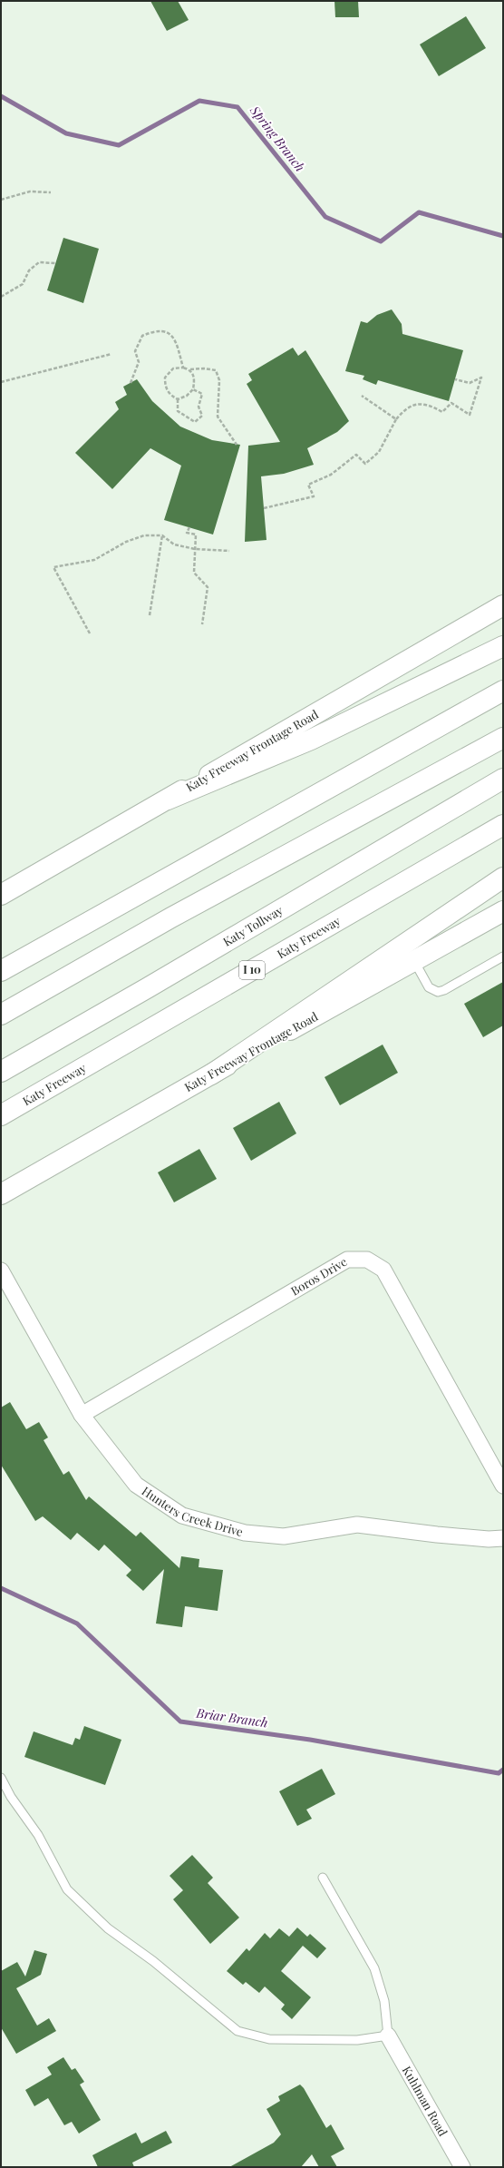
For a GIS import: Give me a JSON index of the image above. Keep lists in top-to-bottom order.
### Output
{
  "streets": {
    "main road": [
      "Katy Freeway Frontage Road",
      "Katy Tollway",
      "Katy Freeway",
      "I 10"
    ],
    "street": ["Boros Drive", "Hunters Creek Drive", "Kuhlman Road"]
  },
  "crossings": [
    ["Boros Drive", "Hunters Creek Drive"]
  ],
  "water": ["Spring Branch", "Briar Branch"]
}
